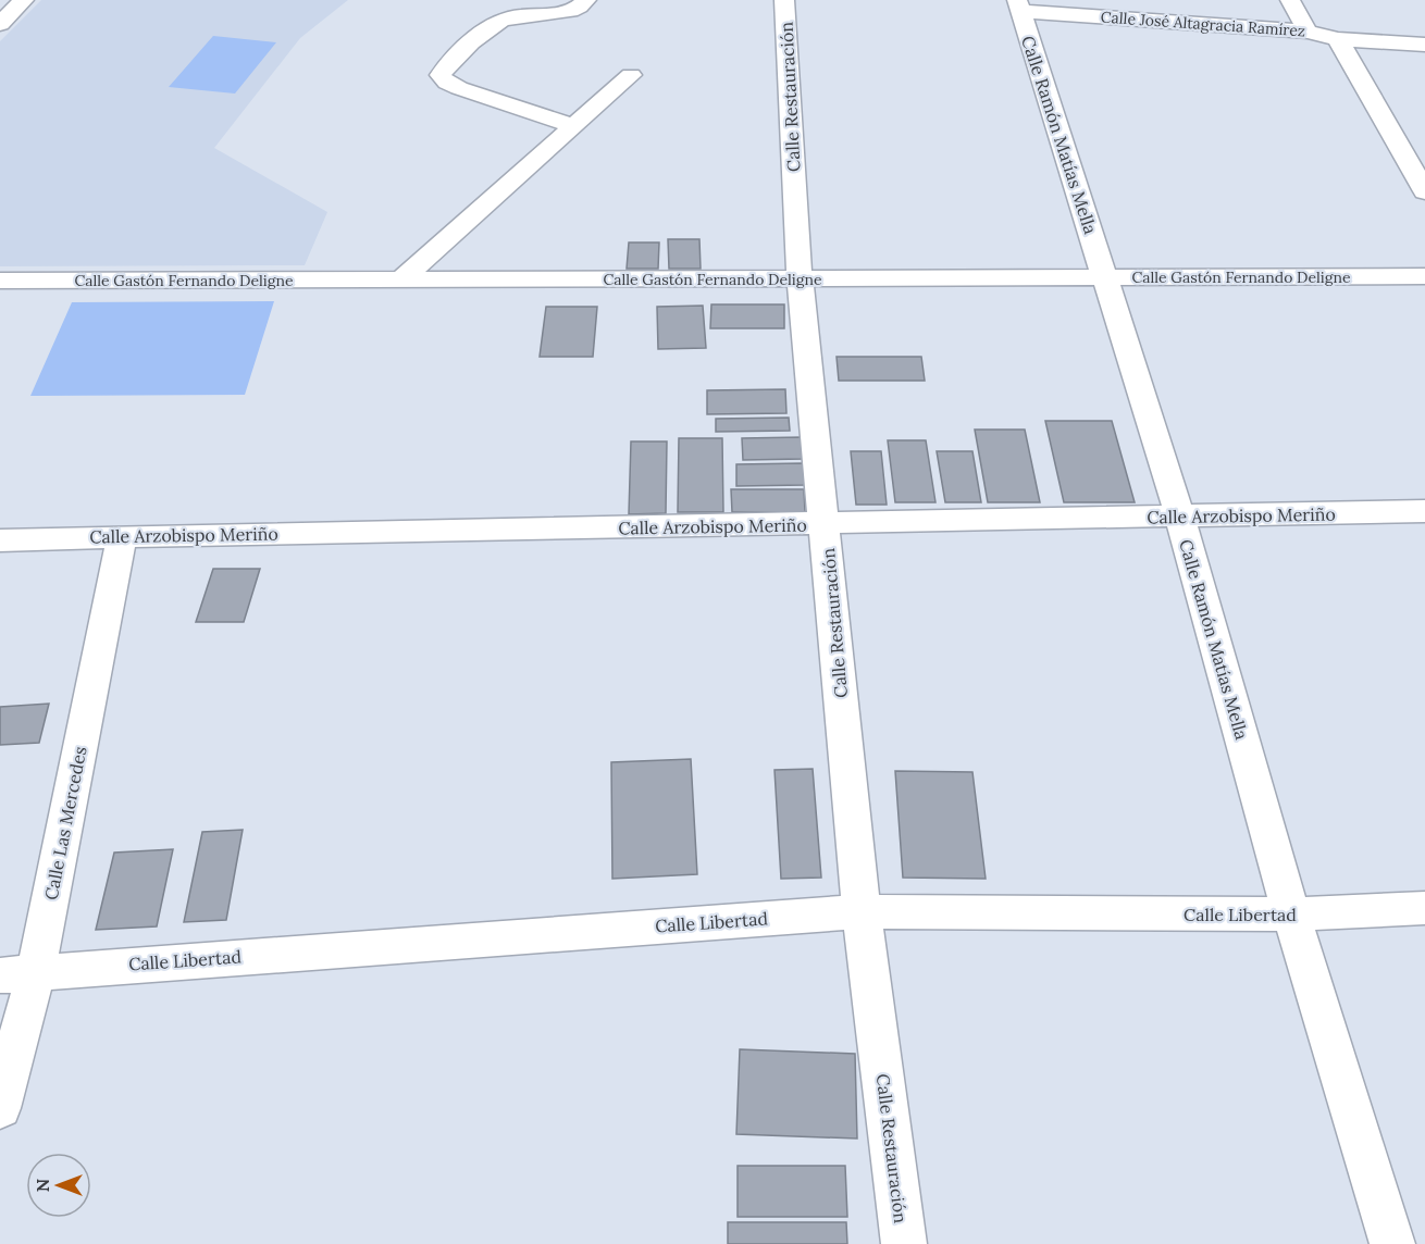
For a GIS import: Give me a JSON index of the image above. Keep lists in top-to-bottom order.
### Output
{
  "streets": {
    "street": [
      "Calle José Altagracia Ramírez",
      "Calle Restauración",
      "Calle Ramón Matías Mella",
      "Calle Gastón Fernando Deligne",
      "Calle Arzobispo Meriño",
      "Calle Las Mercedes",
      "Calle Libertad"
    ]
  },
  "crossings": [
    ["Calle José Altagracia Ramírez", "Calle Ramón Matías Mella"],
    ["Calle Restauración", "Calle Gastón Fernando Deligne"],
    ["Calle Restauración", "Calle Arzobispo Meriño"],
    ["Calle Restauración", "Calle Libertad"],
    ["Calle Ramón Matías Mella", "Calle Gastón Fernando Deligne"],
    ["Calle Ramón Matías Mella", "Calle Arzobispo Meriño"],
    ["Calle Ramón Matías Mella", "Calle Libertad"],
    ["Calle Arzobispo Meriño", "Calle Las Mercedes"],
    ["Calle Las Mercedes", "Calle Libertad"]
  ],
  "north": "left"
}
